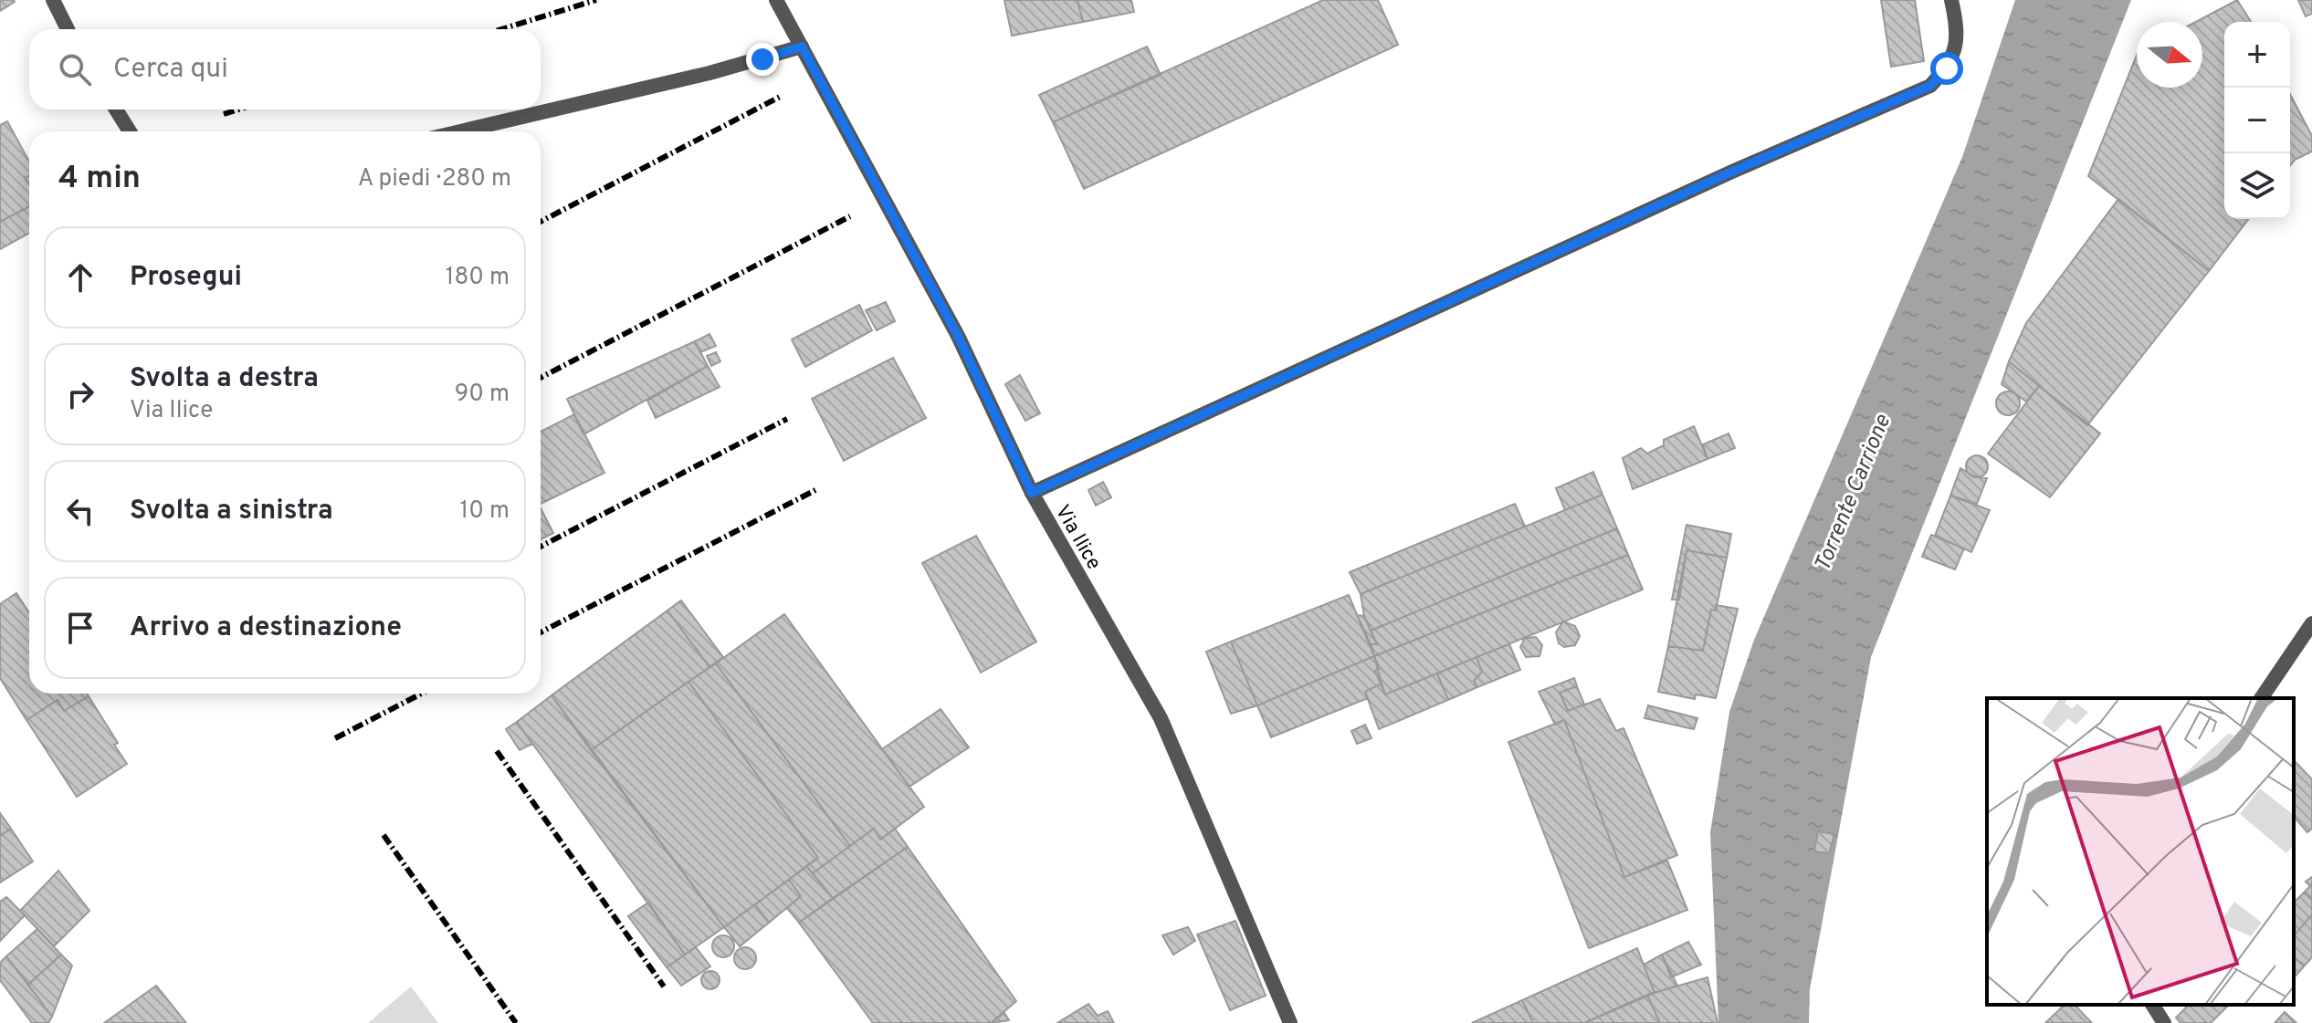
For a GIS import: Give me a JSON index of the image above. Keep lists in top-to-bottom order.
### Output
{
  "streets": {
    "street": ["Via Ilice"]
  },
  "water": ["Torrente Carrione"],
  "north": "right",
  "page": {
    "map_buttons": ["+", "−"],
    "search": "Cerca qui",
    "heading": ["4 min", "A piedi · 280 m"],
    "list": [
      ["Prosegui", "180 m"],
      ["Svolta a destra", "Via Ilice", "90 m"],
      ["Svolta a sinistra", "10 m"],
      "Arrivo a destinazione"
    ]
  }
}
